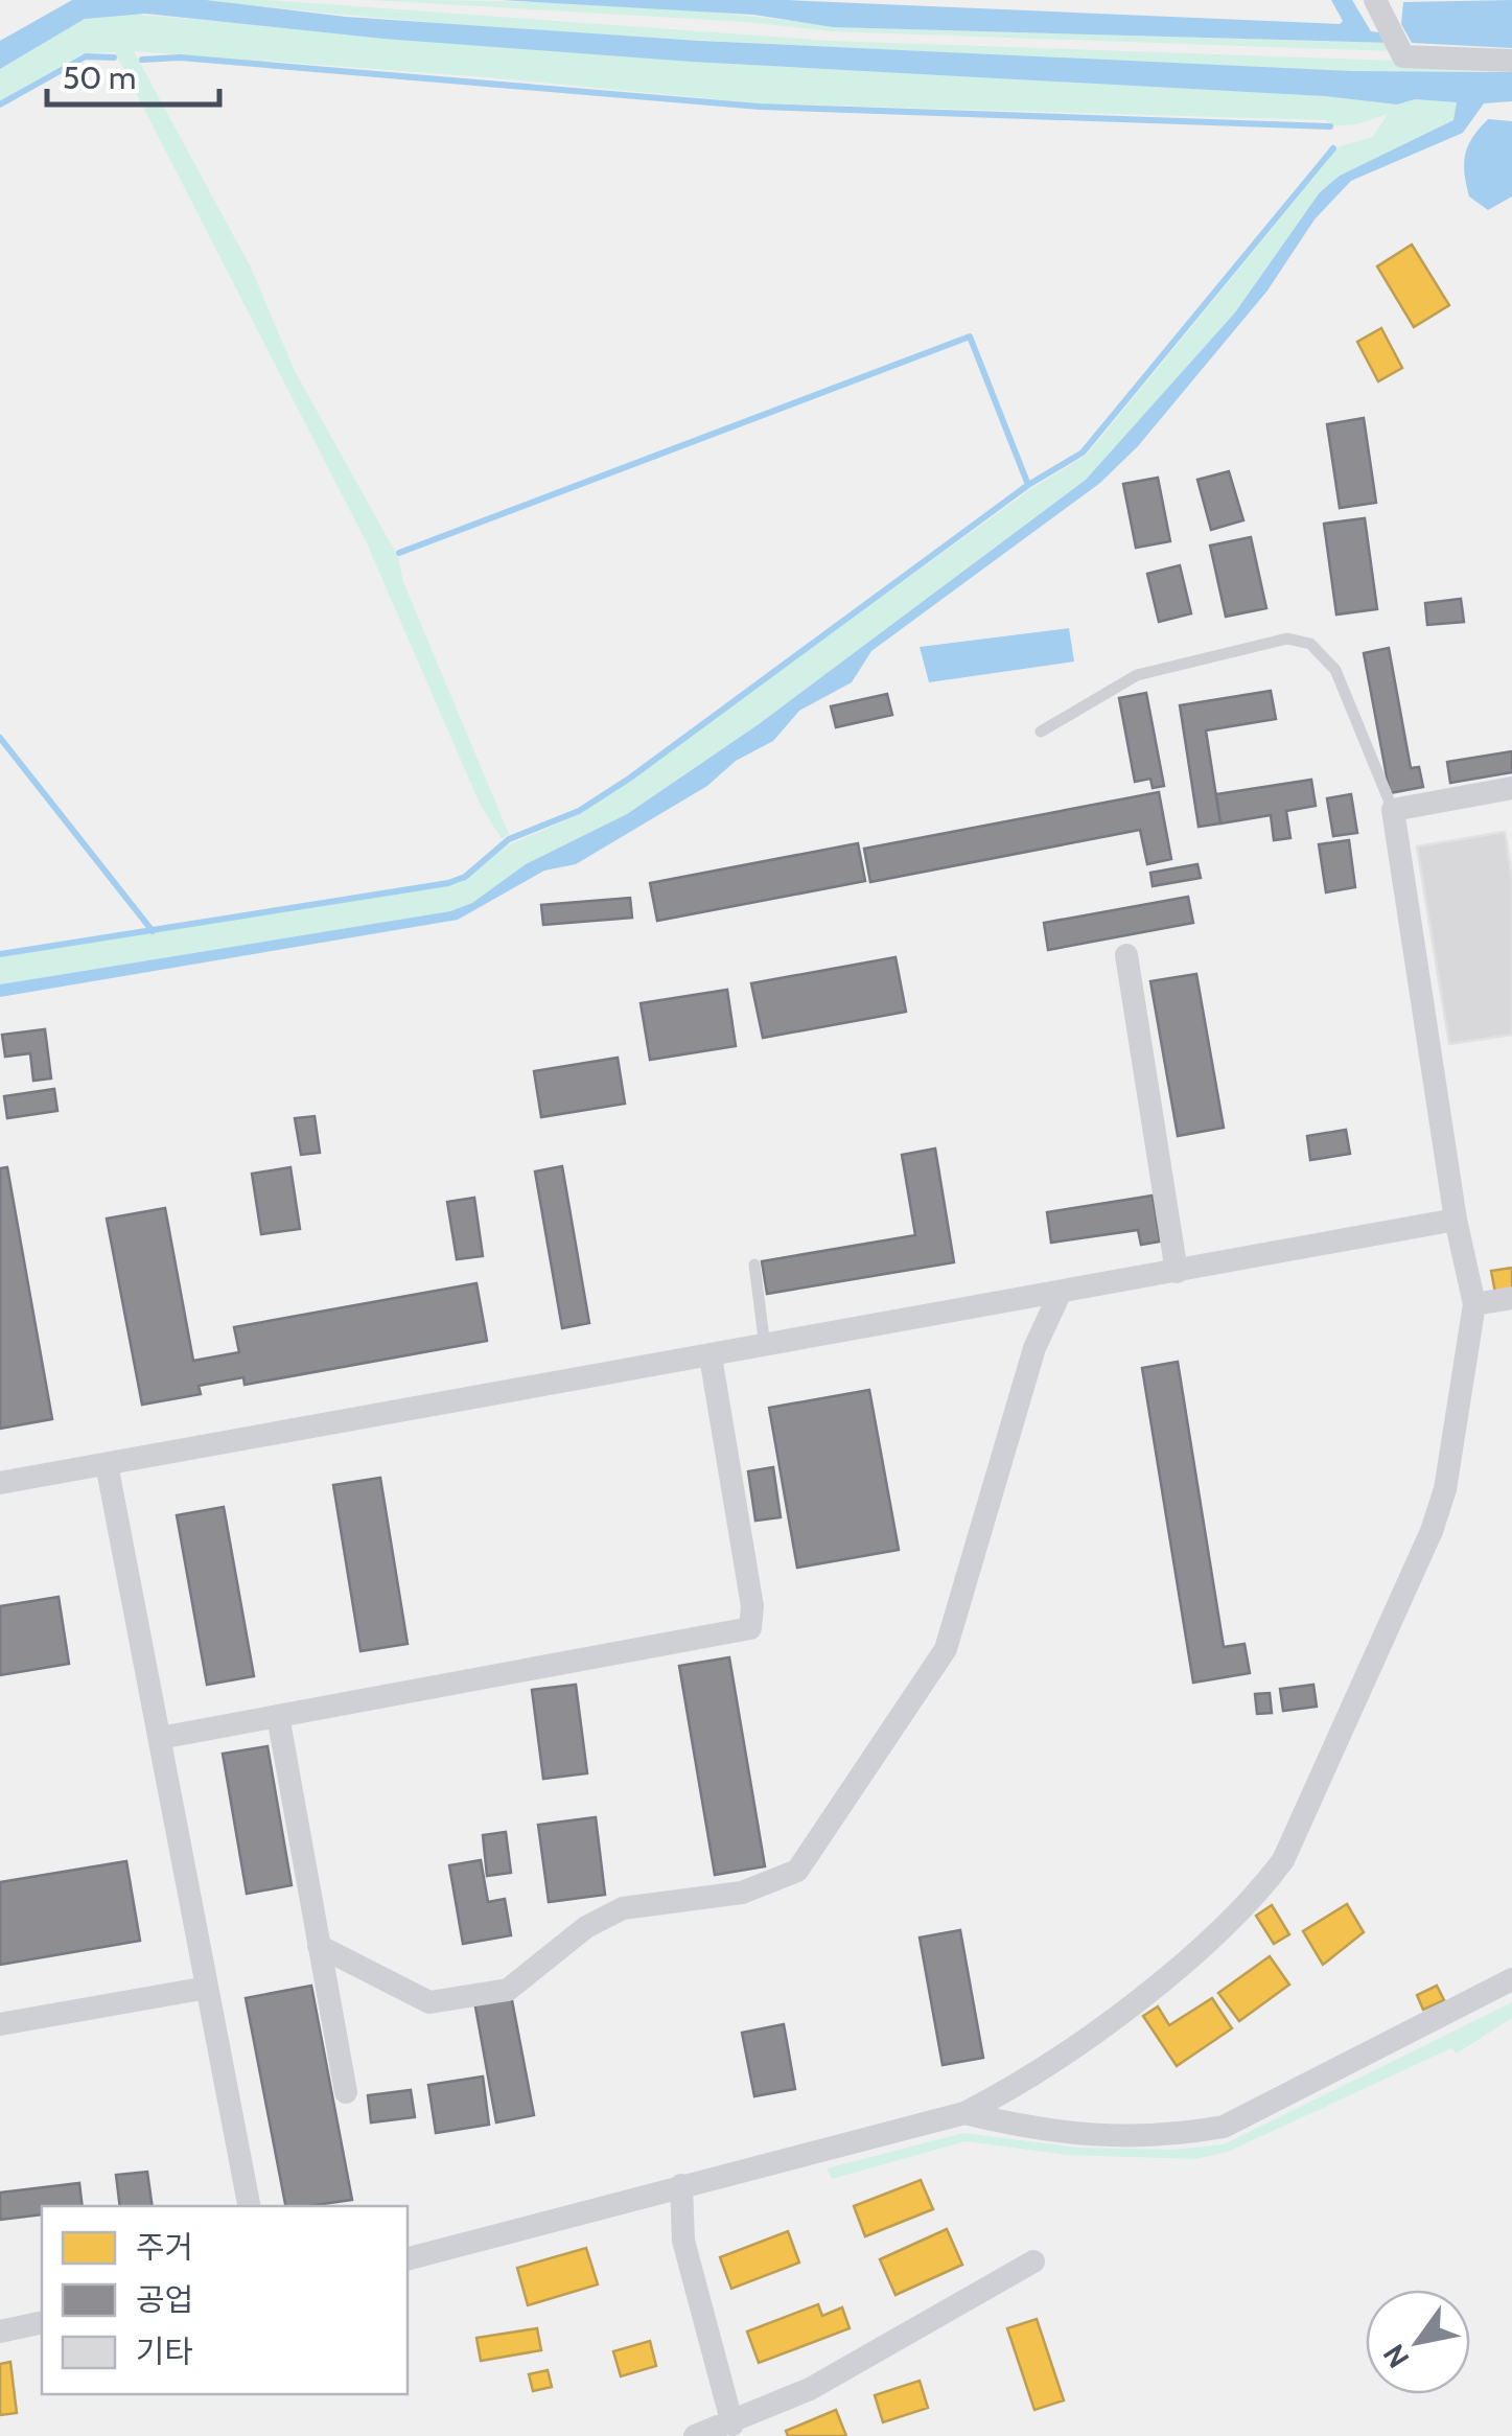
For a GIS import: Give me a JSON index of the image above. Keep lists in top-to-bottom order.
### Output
{
  "legend": ["주거", "공업", "기타"],
  "scale_bar": "50 m",
  "north": "bottom left"
}
